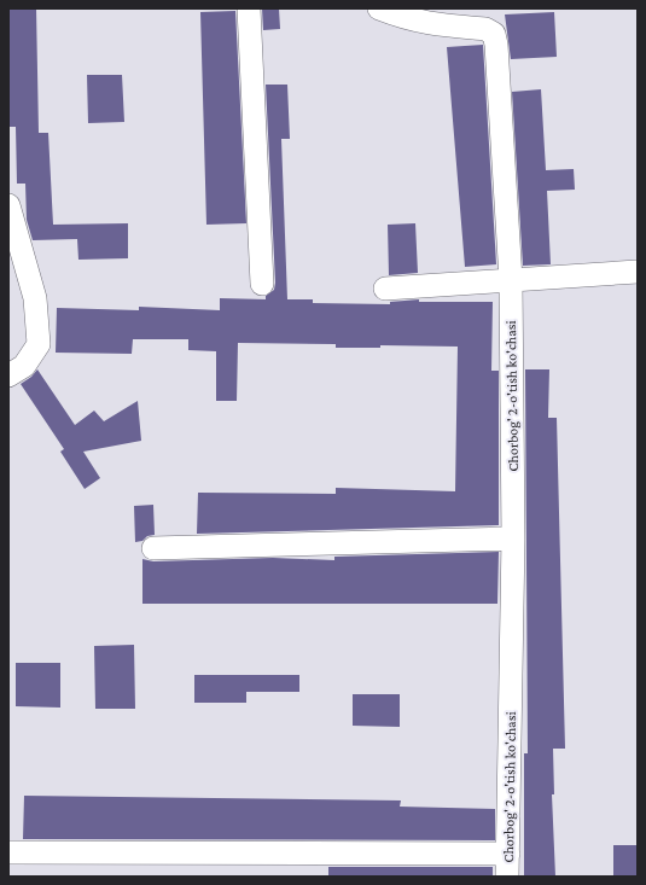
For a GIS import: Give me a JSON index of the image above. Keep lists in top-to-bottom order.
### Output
{
  "streets": {
    "street": ["Chorbog' 2-o'tish ko'chasi"]
  }
}
